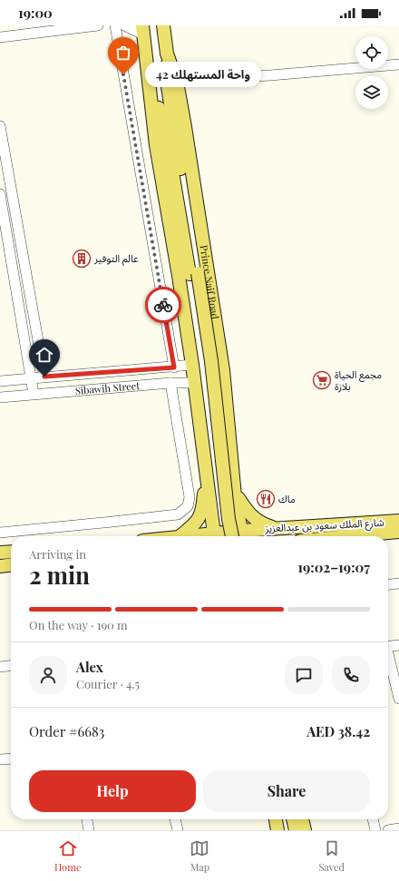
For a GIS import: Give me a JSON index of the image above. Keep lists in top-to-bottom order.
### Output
{
  "streets": {
    "main road": ["Prince Naif Road", "شارع الملك سعود بن عبدالعزيز"],
    "street": ["Sibawih Street"]
  },
  "crossings": [
    ["Prince Naif Road", "شارع الملك سعود بن عبدالعزيز"]
  ],
  "places": {
    "other": ["واحة المستهلك 42"],
    "building": ["عالم التوفير"],
    "supermarket": ["مجمع الحياة بلازة"],
    "restaurant": ["ماك"]
  },
  "page": {
    "status": "19:00",
    "bubble": "واحة المستهلك 42",
    "heading": ["2 min", "Arriving in", "19:02–19:07"],
    "panel": [
      "Alex",
      "Courier · 4.5",
      "Order #6683",
      "AED 38.42"
    ],
    "bar": "On the way · 190 m",
    "buttons": ["Help", "Share"],
    "tabs": ["Home", "Map", "Saved"]
  }
}
